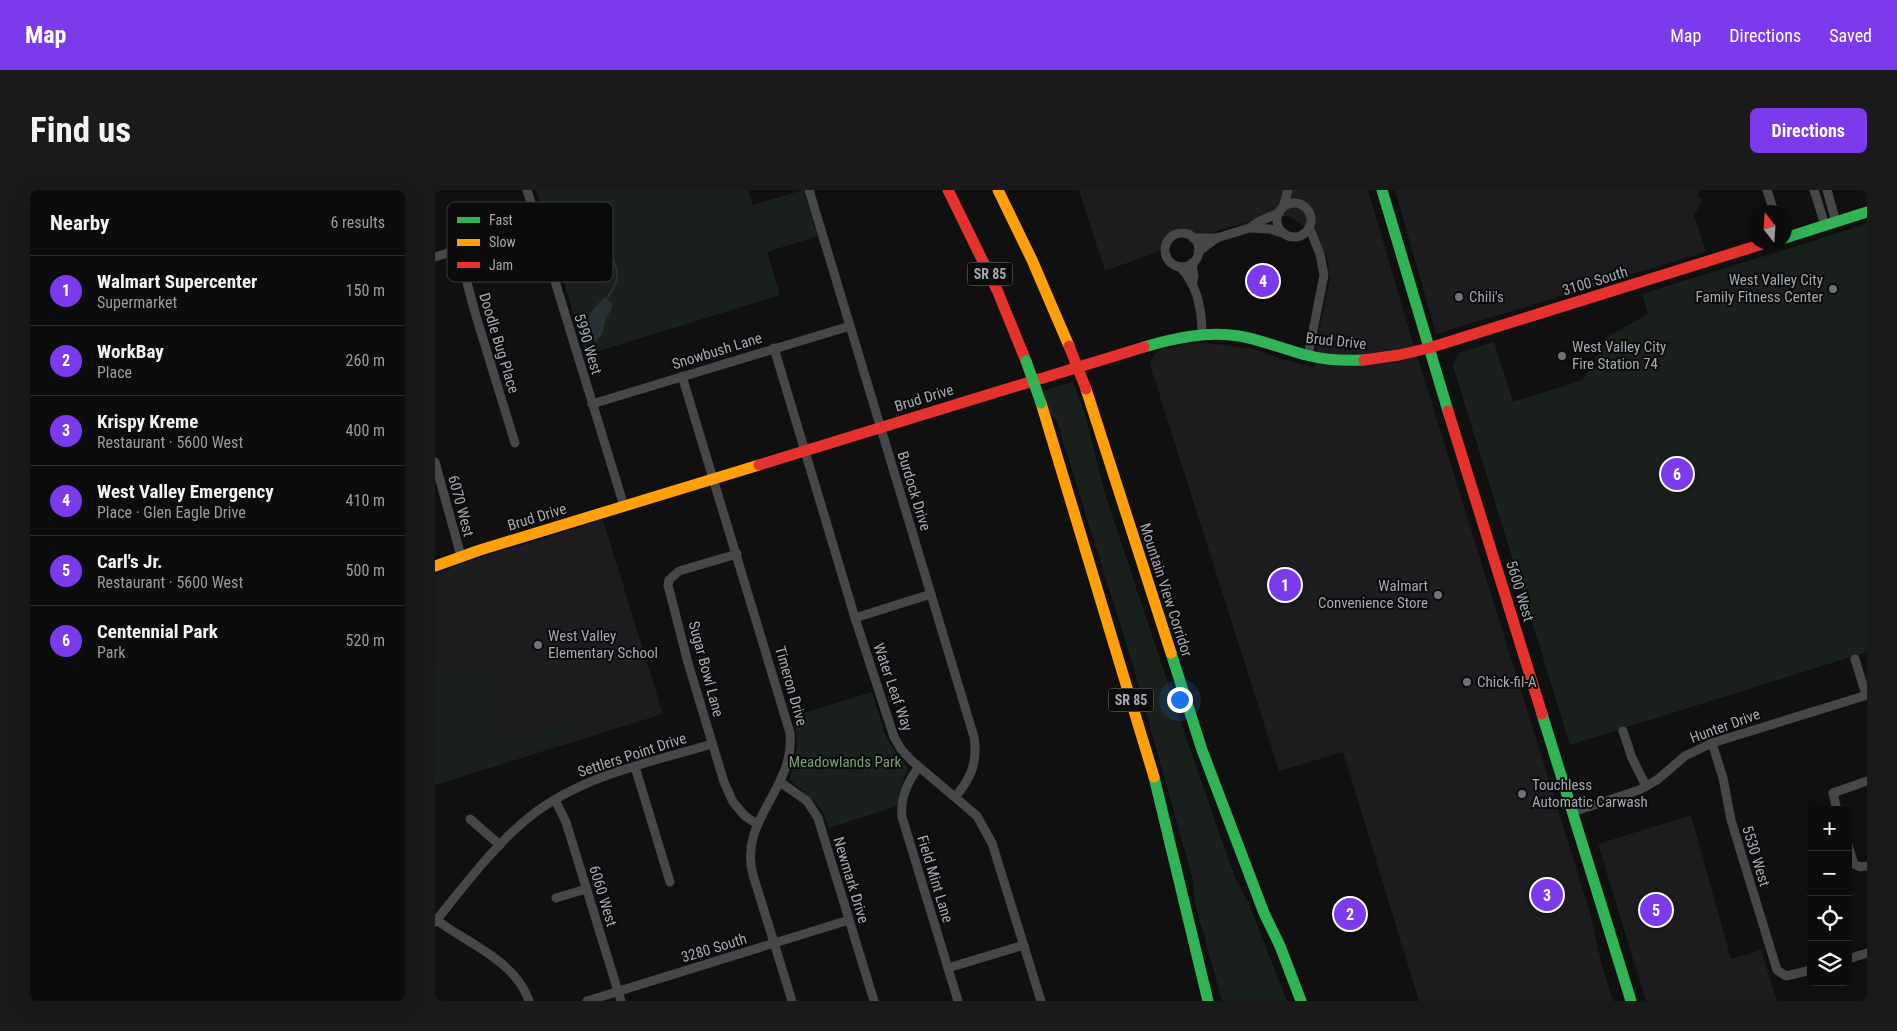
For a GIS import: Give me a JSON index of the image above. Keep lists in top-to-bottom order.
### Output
{
  "streets": {
    "main road": [
      "SR 85",
      "3100 South",
      "Brud Drive",
      "Mountain View Corridor",
      "5600 West"
    ],
    "street": [
      "Doodle Bug Place",
      "5990 West",
      "Snowbush Lane",
      "Burdock Drive",
      "6070 West",
      "Sugar Bowl Lane",
      "Timeron Drive",
      "Water Leaf Way",
      "Hunter Drive",
      "Settlers Point Drive",
      "5530 West",
      "Field Mint Lane",
      "Newmark Drive",
      "6060 West",
      "3280 South"
    ]
  },
  "crossings": [
    ["3100 South", "Brud Drive"],
    ["3100 South", "5600 West"],
    ["Brud Drive", "5990 West"],
    ["Brud Drive", "Burdock Drive"],
    ["Brud Drive", "6070 West"],
    ["Brud Drive", "5600 West"],
    ["Brud Drive", "Timeron Drive"],
    ["Brud Drive", "Water Leaf Way"],
    ["5990 West", "Snowbush Lane"],
    ["Snowbush Lane", "Burdock Drive"],
    ["Snowbush Lane", "Timeron Drive"],
    ["Snowbush Lane", "Water Leaf Way"],
    ["Burdock Drive", "Water Leaf Way"],
    ["5600 West", "Hunter Drive"],
    ["Sugar Bowl Lane", "Timeron Drive"],
    ["Sugar Bowl Lane", "Settlers Point Drive"],
    ["Timeron Drive", "Newmark Drive"],
    ["Timeron Drive", "3280 South"],
    ["Water Leaf Way", "Field Mint Lane"],
    ["Hunter Drive", "5530 West"],
    ["Settlers Point Drive", "6060 West"],
    ["Newmark Drive", "3280 South"],
    ["6060 West", "3280 South"]
  ],
  "parks": ["Meadowlands Park"],
  "places": [
    "West Valley City Family Fitness Center",
    "Chili's",
    "West Valley City Fire Station 74",
    "Walmart Convenience Store",
    "West Valley Elementary School",
    "Chick-fil-A",
    "Touchless Automatic Carwash"
  ],
  "legend": ["Fast", "Slow", "Jam"],
  "north": "top",
  "page": {
    "header": "Map",
    "nav": ["Map", "Directions", "Saved"],
    "buttons": "Directions",
    "title": "Find us",
    "heading": ["Nearby", "6 results"],
    "list": [
      {
        "mark": "1",
        "name": "Walmart Supercenter",
        "note": "Supermarket",
        "value": "150 m"
      },
      {
        "mark": "2",
        "name": "WorkBay",
        "note": "Place",
        "value": "260 m"
      },
      {
        "mark": "3",
        "name": "Krispy Kreme",
        "note": "Restaurant · 5600 West",
        "value": "400 m"
      },
      {
        "mark": "4",
        "name": "West Valley Emergency",
        "note": "Place · Glen Eagle Drive",
        "value": "410 m"
      },
      {
        "mark": "5",
        "name": "Carl's Jr.",
        "note": "Restaurant · 5600 West",
        "value": "500 m"
      },
      {
        "mark": "6",
        "name": "Centennial Park",
        "note": "Park",
        "value": "520 m"
      }
    ],
    "pins": [
      "4",
      "6",
      "1",
      "3",
      "5",
      "2"
    ],
    "map_buttons": ["+", "−"]
  }
}
